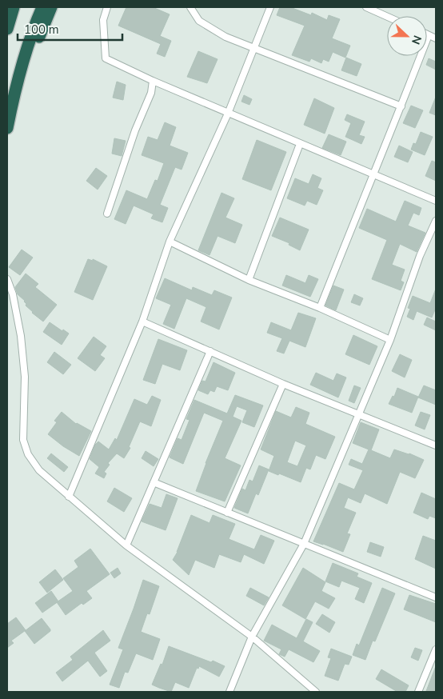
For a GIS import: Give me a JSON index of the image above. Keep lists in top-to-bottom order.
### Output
{
  "scale_bar": "100 m",
  "north": "right"
}
